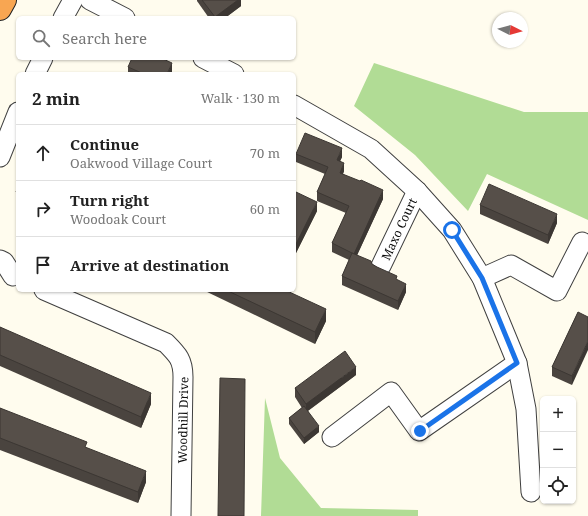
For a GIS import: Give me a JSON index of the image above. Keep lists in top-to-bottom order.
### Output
{
  "streets": {
    "street": ["Maxo Court", "Woodhill Drive"]
  },
  "north": "right",
  "page": {
    "search": "Search here",
    "heading": ["2 min", "Walk · 130 m"],
    "list": [
      ["Continue", "Oakwood Village Court", "70 m"],
      ["Turn right", "Woodoak Court", "60 m"],
      "Arrive at destination"
    ],
    "map_buttons": ["+", "−"]
  }
}
